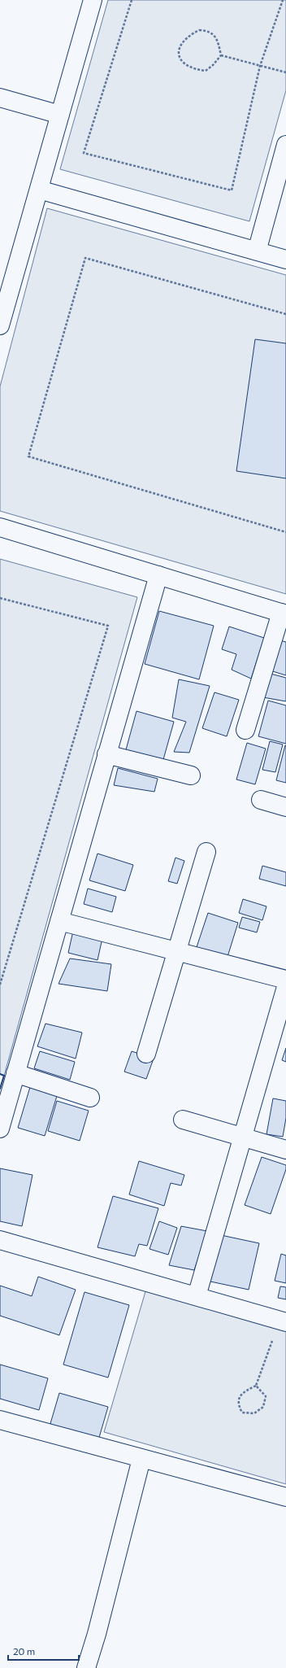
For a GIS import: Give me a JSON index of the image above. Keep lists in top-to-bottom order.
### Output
{
  "scale_bar": "20 m"
}
